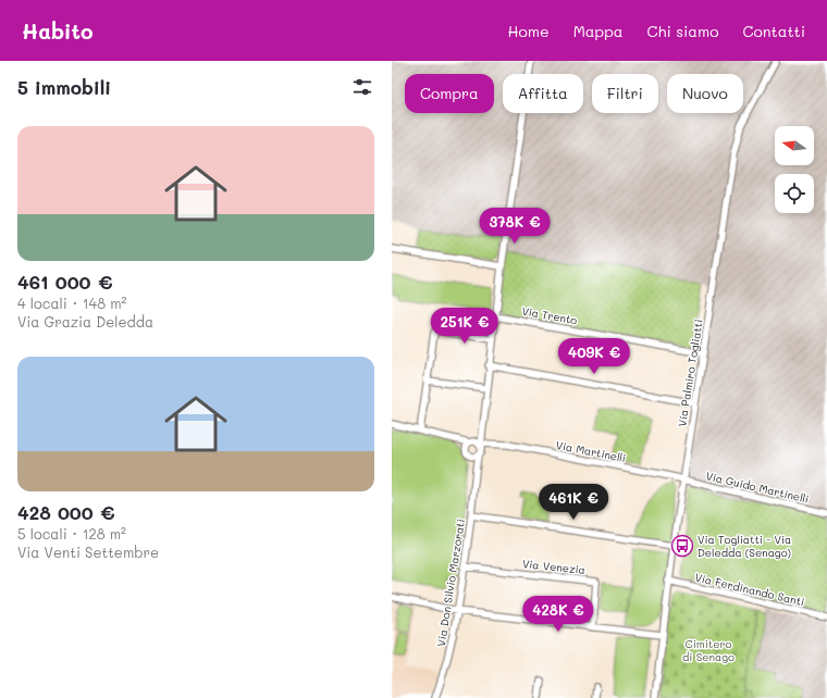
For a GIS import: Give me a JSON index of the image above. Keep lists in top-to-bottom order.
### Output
{
  "streets": {
    "street": [
      "Via Trento",
      "Via Palmiro Togliatti",
      "Via Martinelli",
      "Via Guido Martinelli",
      "Via Venezia",
      "Via Don Silvio Marzorati",
      "Via Ferdinando Santi"
    ]
  },
  "crossings": [
    ["Via Trento", "Via Palmiro Togliatti"],
    ["Via Palmiro Togliatti", "Via Martinelli"],
    ["Via Palmiro Togliatti", "Via Guido Martinelli"],
    ["Via Palmiro Togliatti", "Via Ferdinando Santi"],
    ["Via Martinelli", "Via Guido Martinelli"],
    ["Via Venezia", "Via Don Silvio Marzorati"]
  ],
  "parks": ["Cimitero di Senago"],
  "places": {
    "bus stop": ["Via Togliatti - Via Deledda (Senago)"]
  },
  "north": "left",
  "page": {
    "header": "Habito",
    "nav": [
      "Home",
      "Mappa",
      "Chi siamo",
      "Contatti"
    ],
    "heading": "5 immobili",
    "chip": [
      "Compra",
      "Affitta",
      "Filtri",
      "Nuovo"
    ],
    "list": [
      {
        "name": "461 000 €",
        "note": "4 locali · 148 m² · Via Grazia Deledda"
      },
      {
        "name": "428 000 €",
        "note": "5 locali · 128 m² · Via Venti Settembre"
      }
    ],
    "price": [
      "378K €",
      "251K €",
      "409K €",
      "461K €",
      "428K €"
    ]
  }
}
